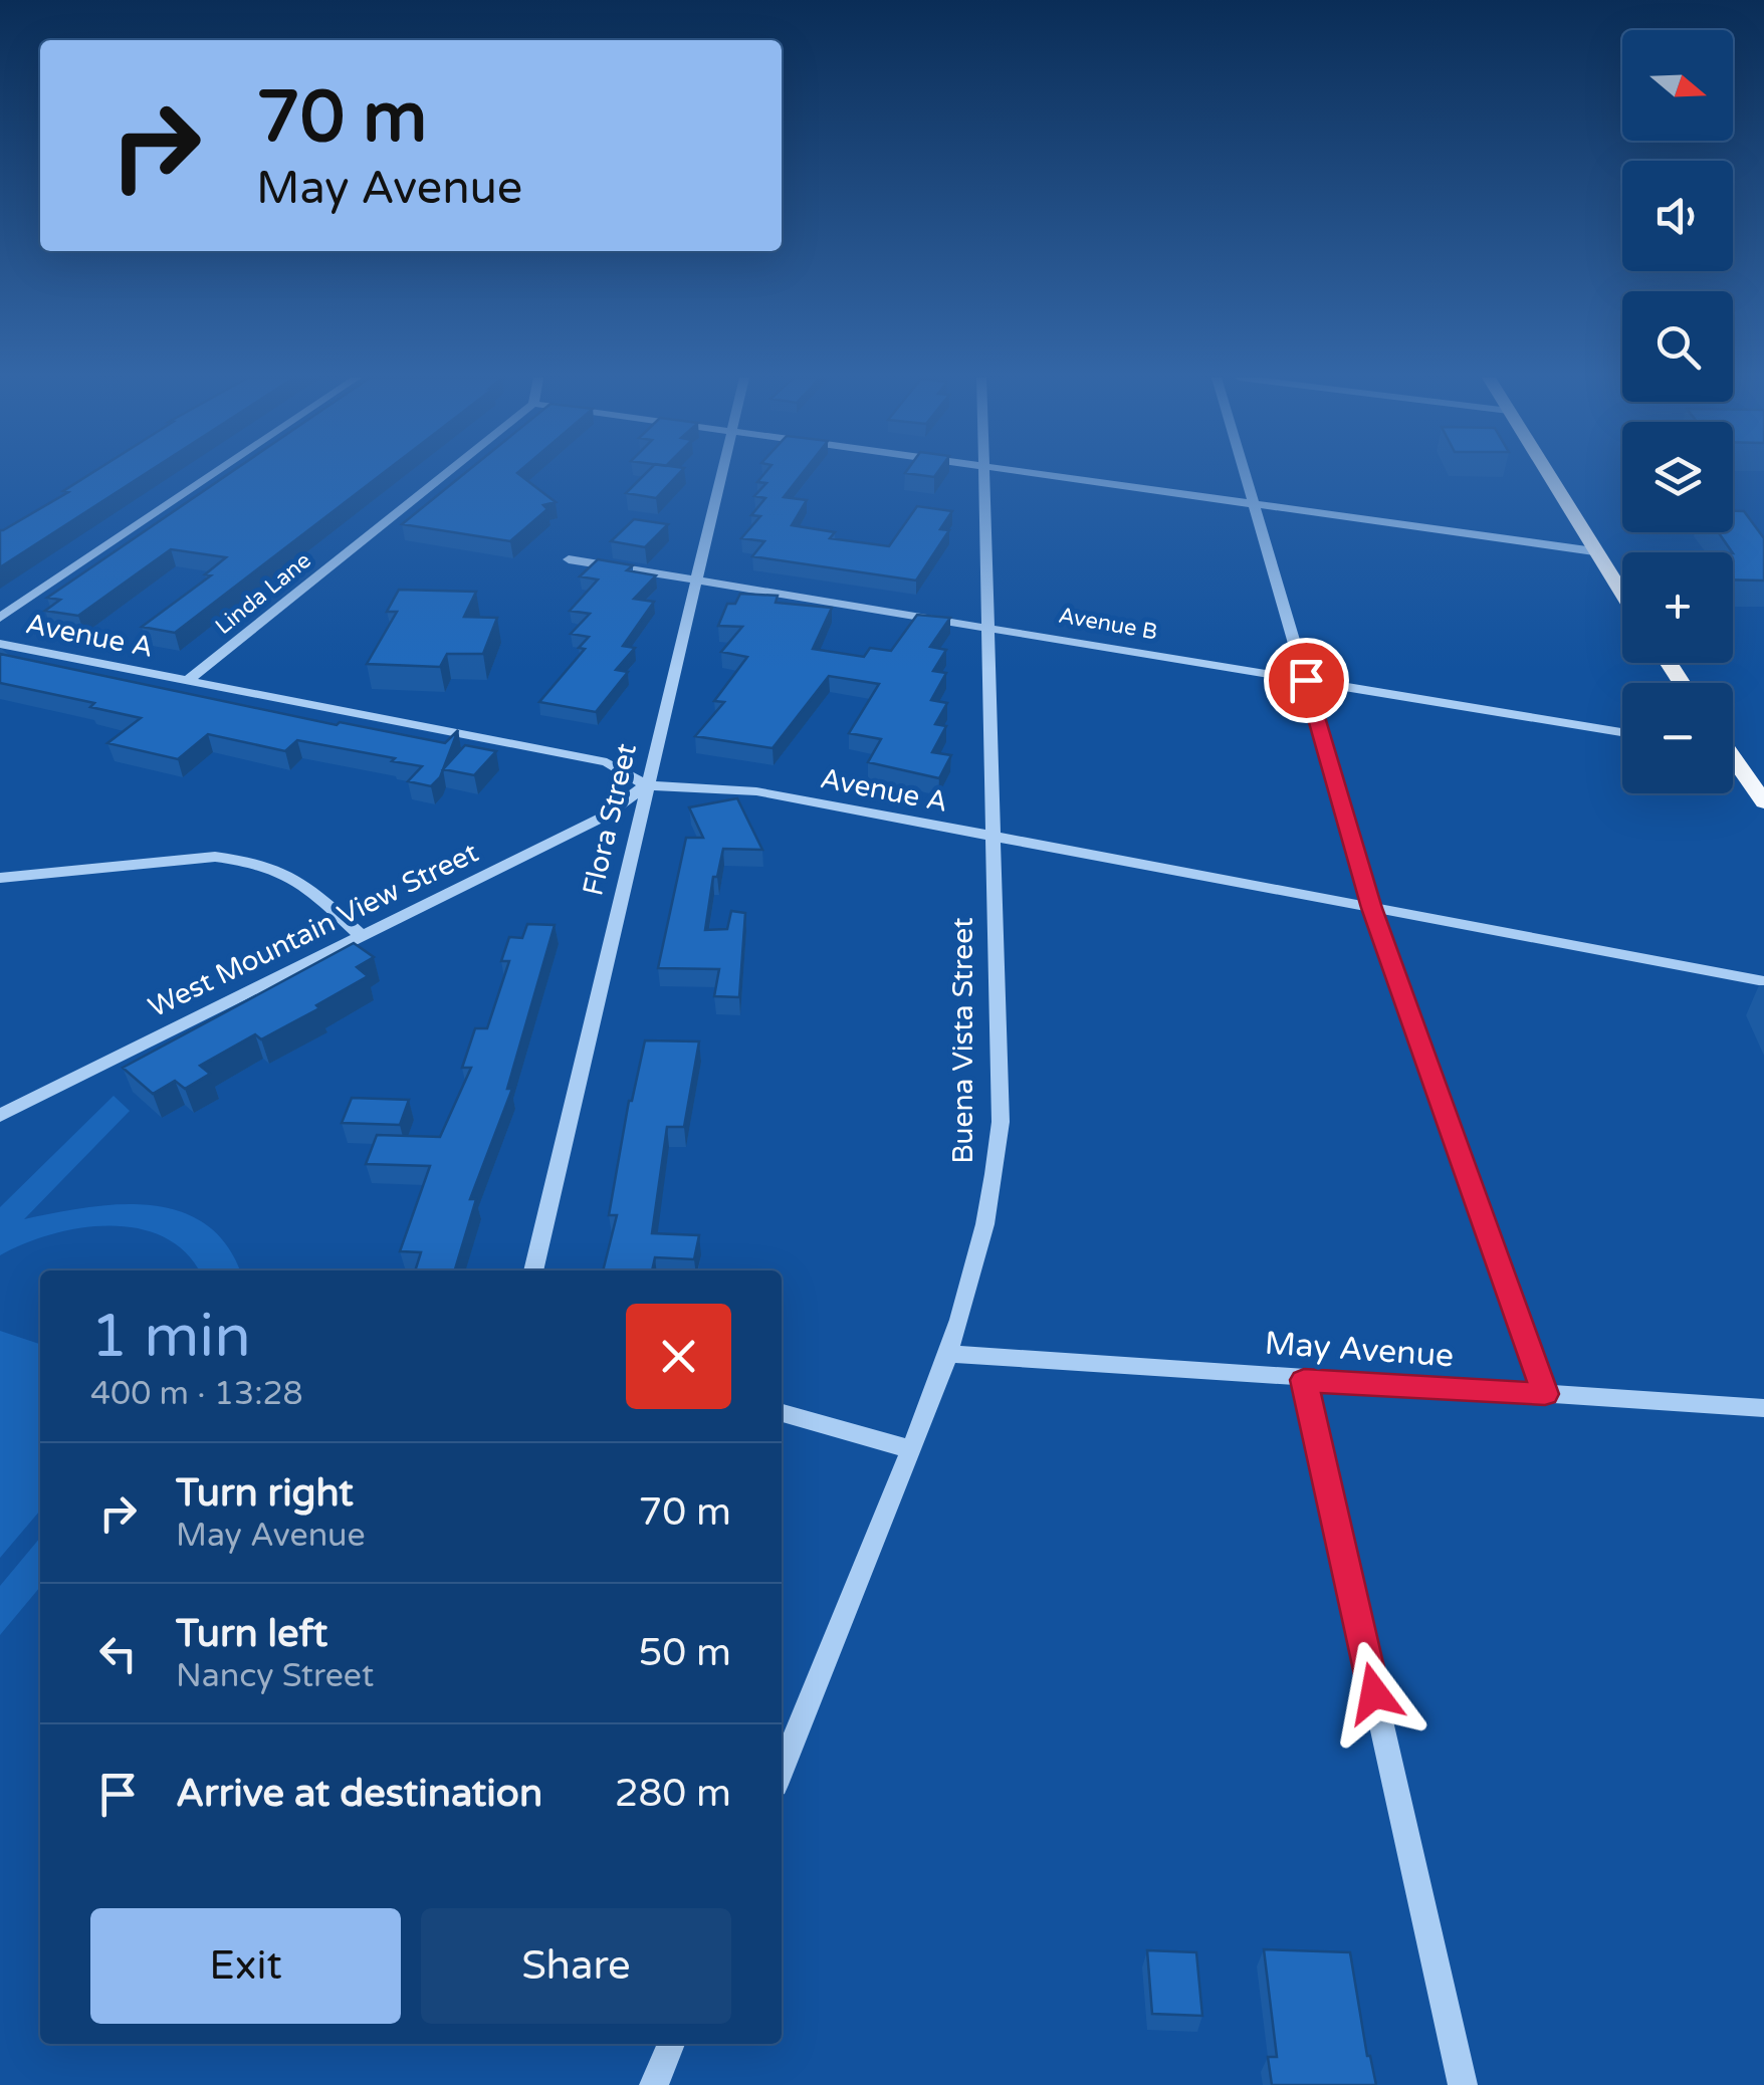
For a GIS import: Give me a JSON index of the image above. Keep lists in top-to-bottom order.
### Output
{
  "streets": {
    "street": [
      "Linda Lane",
      "Avenue B",
      "Avenue A",
      "Flora Street",
      "West Mountain View Street",
      "Buena Vista Street",
      "May Avenue"
    ]
  },
  "crossings": [
    ["Linda Lane", "Avenue A"],
    ["Avenue B", "Flora Street"],
    ["Avenue B", "Buena Vista Street"],
    ["Avenue A", "Flora Street"],
    ["Avenue A", "West Mountain View Street"],
    ["Avenue A", "Buena Vista Street"],
    ["Flora Street", "West Mountain View Street"],
    ["Buena Vista Street", "May Avenue"]
  ],
  "north": "right",
  "page": {
    "map_buttons": ["+", "−"],
    "turn": ["70 m", "May Avenue"],
    "heading": ["1 min", "400 m · 13:28"],
    "list": [
      {
        "name": "Turn right",
        "note": "May Avenue",
        "value": "70 m"
      },
      {
        "name": "Turn left",
        "note": "Nancy Street",
        "value": "50 m"
      },
      {
        "name": "Arrive at destination",
        "value": "280 m"
      }
    ],
    "buttons": ["Exit", "Share"]
  }
}
